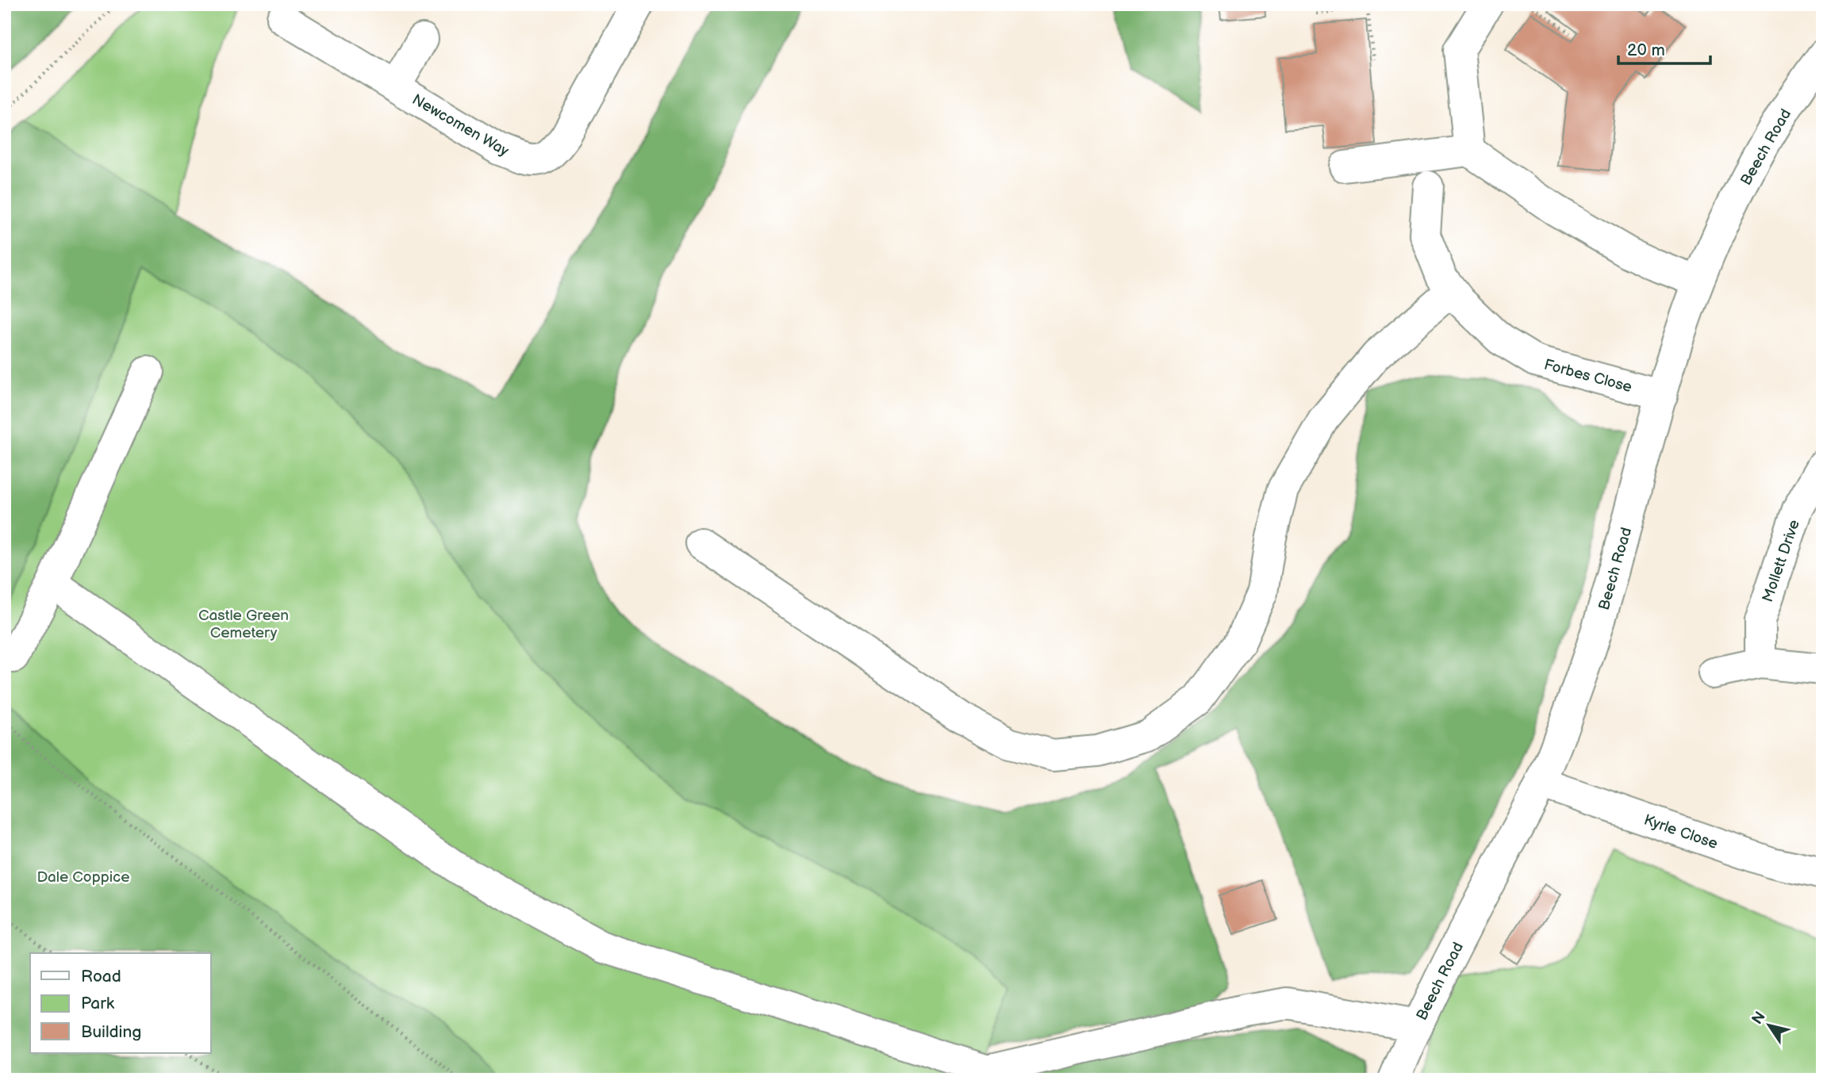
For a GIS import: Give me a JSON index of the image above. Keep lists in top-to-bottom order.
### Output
{
  "streets": {
    "street": [
      "Newcomen Way",
      "Beech Road",
      "Forbes Close",
      "Mollett Drive",
      "Kyrle Close"
    ]
  },
  "crossings": [
    ["Beech Road", "Forbes Close"],
    ["Beech Road", "Kyrle Close"]
  ],
  "parks": ["Castle Green Cemetery", "Dale Coppice"],
  "legend": ["Road", "Park", "Building"],
  "scale_bar": "20 m",
  "north": "top left"
}
